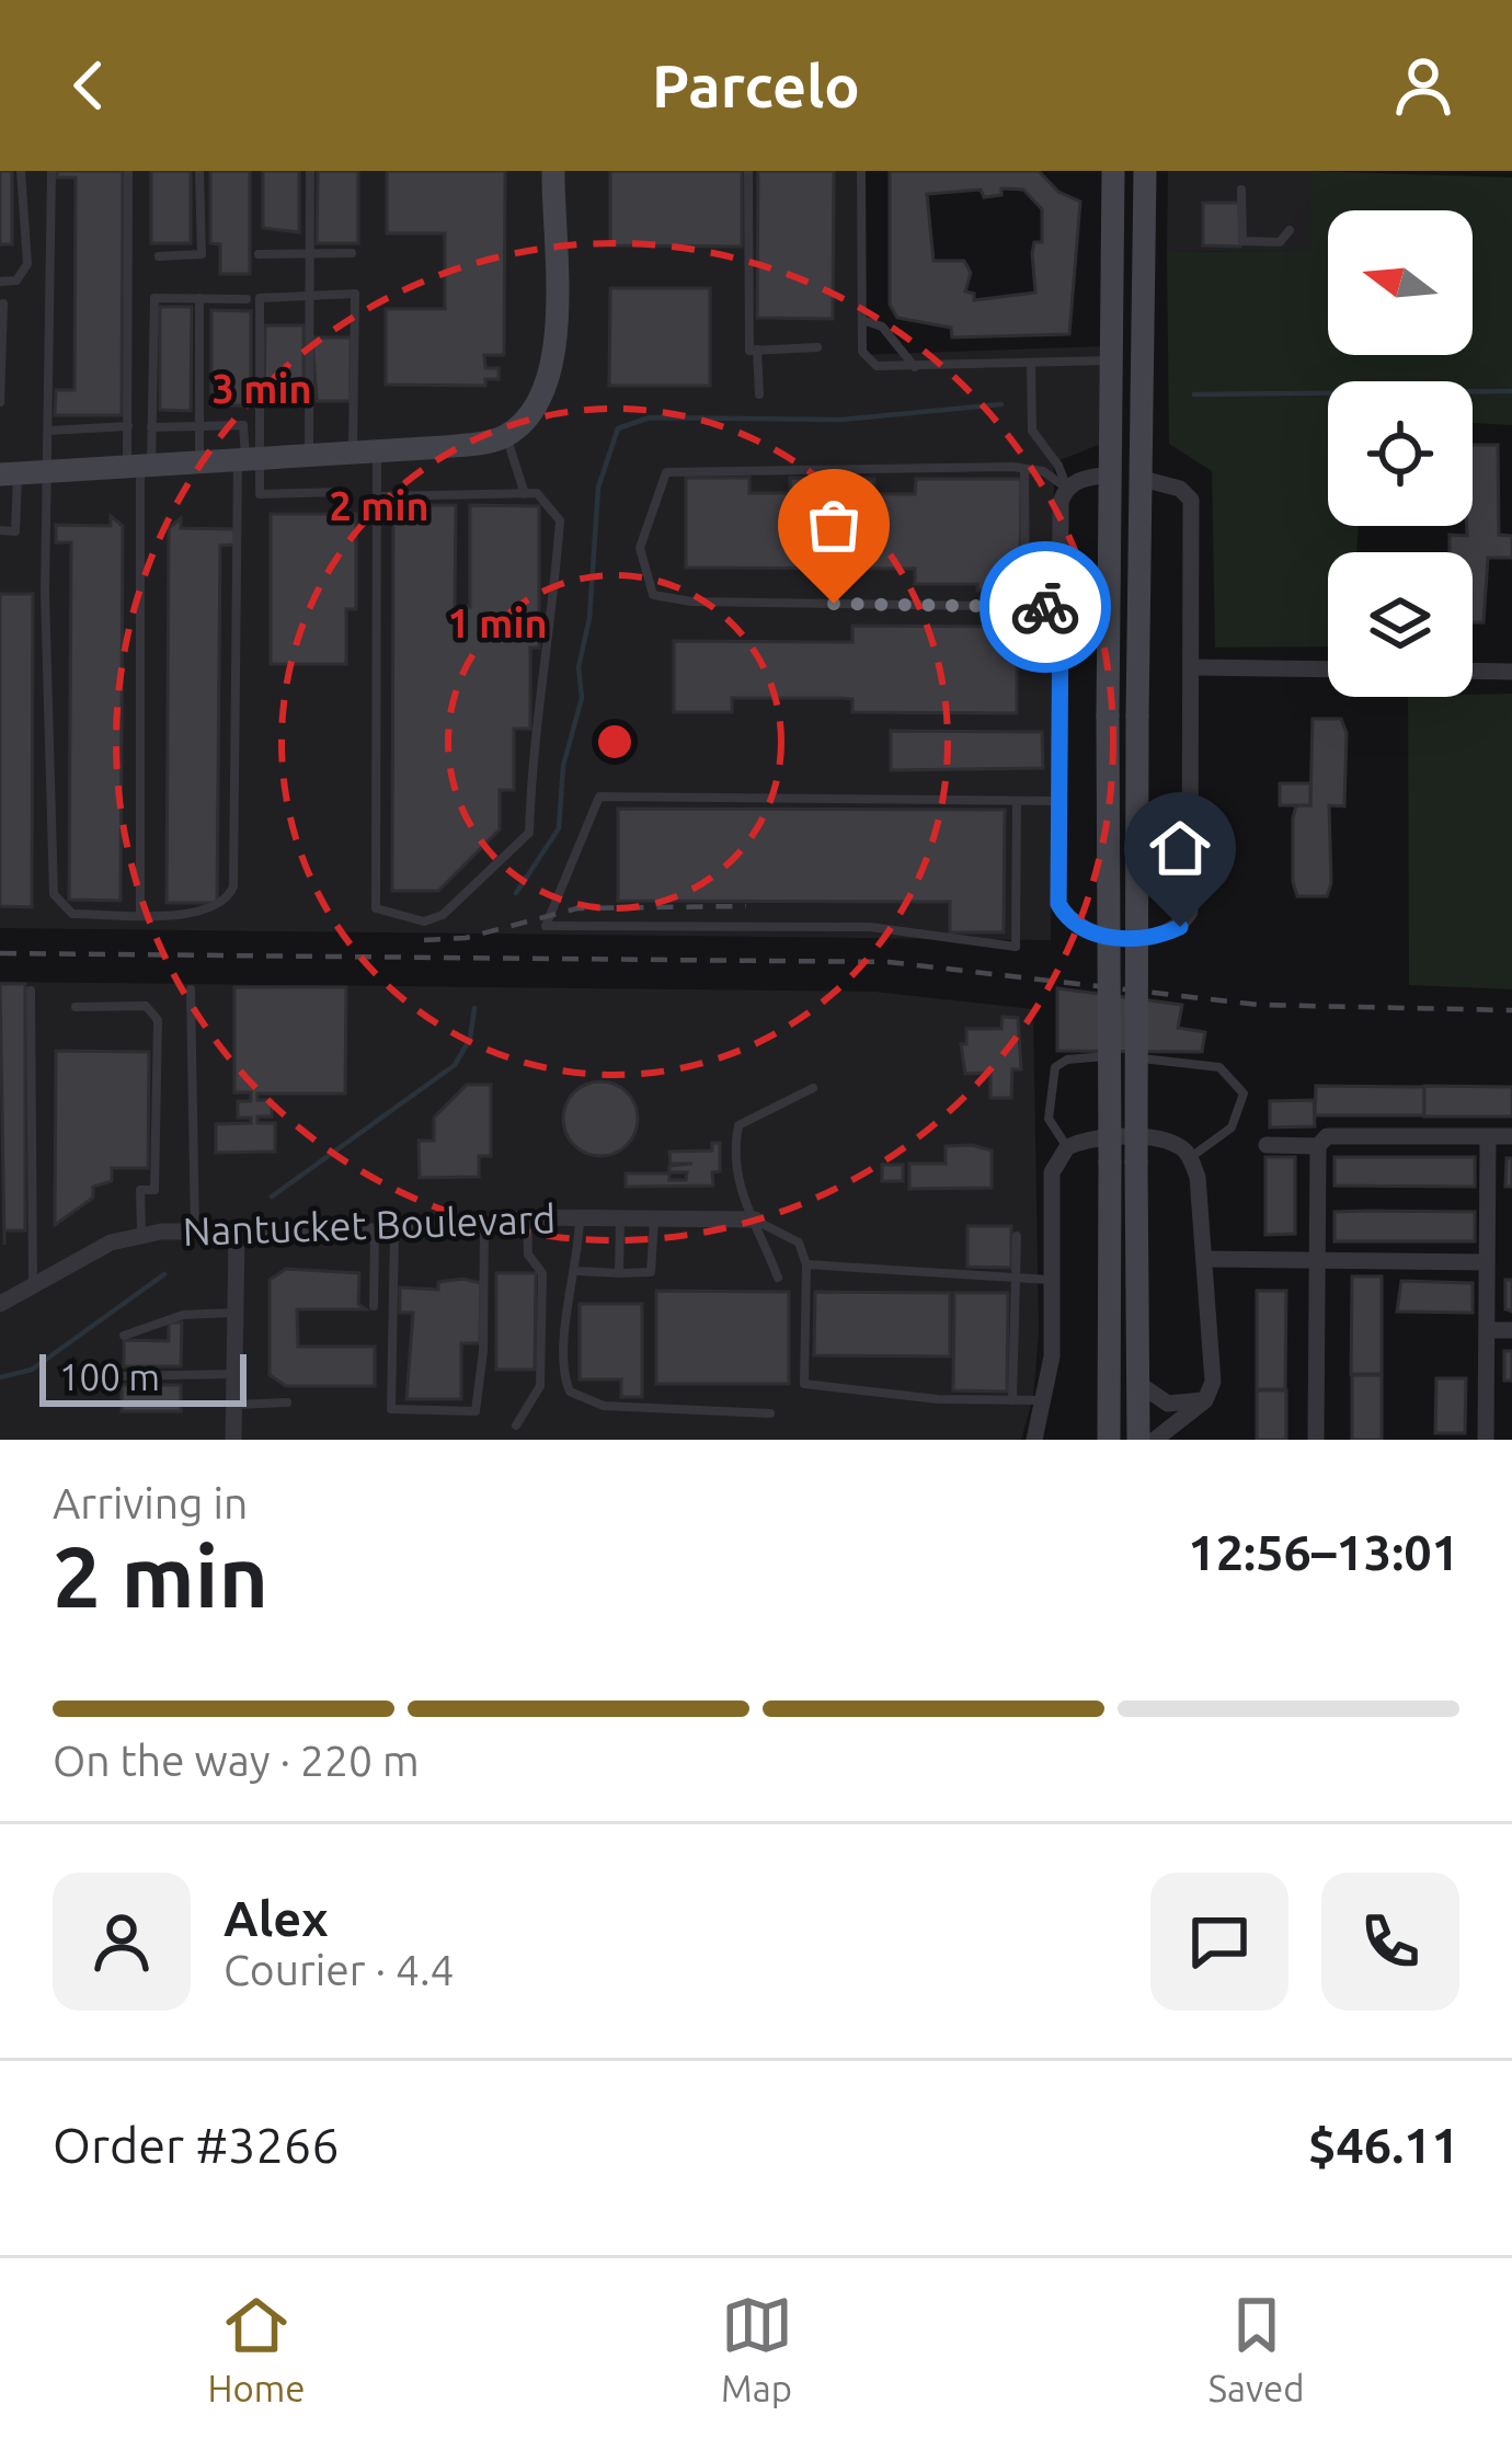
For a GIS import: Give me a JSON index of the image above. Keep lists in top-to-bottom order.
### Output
{
  "streets": {
    "street": ["Nantucket Boulevard"]
  },
  "scale_bar": "100 m",
  "north": "left",
  "page": {
    "header": "Parcelo",
    "scale": "100 m",
    "heading": ["2 min", "Arriving in", "12:56–13:01"],
    "panel": [
      "Alex",
      "Courier · 4.4",
      "Order #3266",
      "$46.11"
    ],
    "bar": "On the way · 220 m",
    "tabs": ["Home", "Map", "Saved"]
  },
  "rings": ["3 min", "2 min", "1 min"]
}
